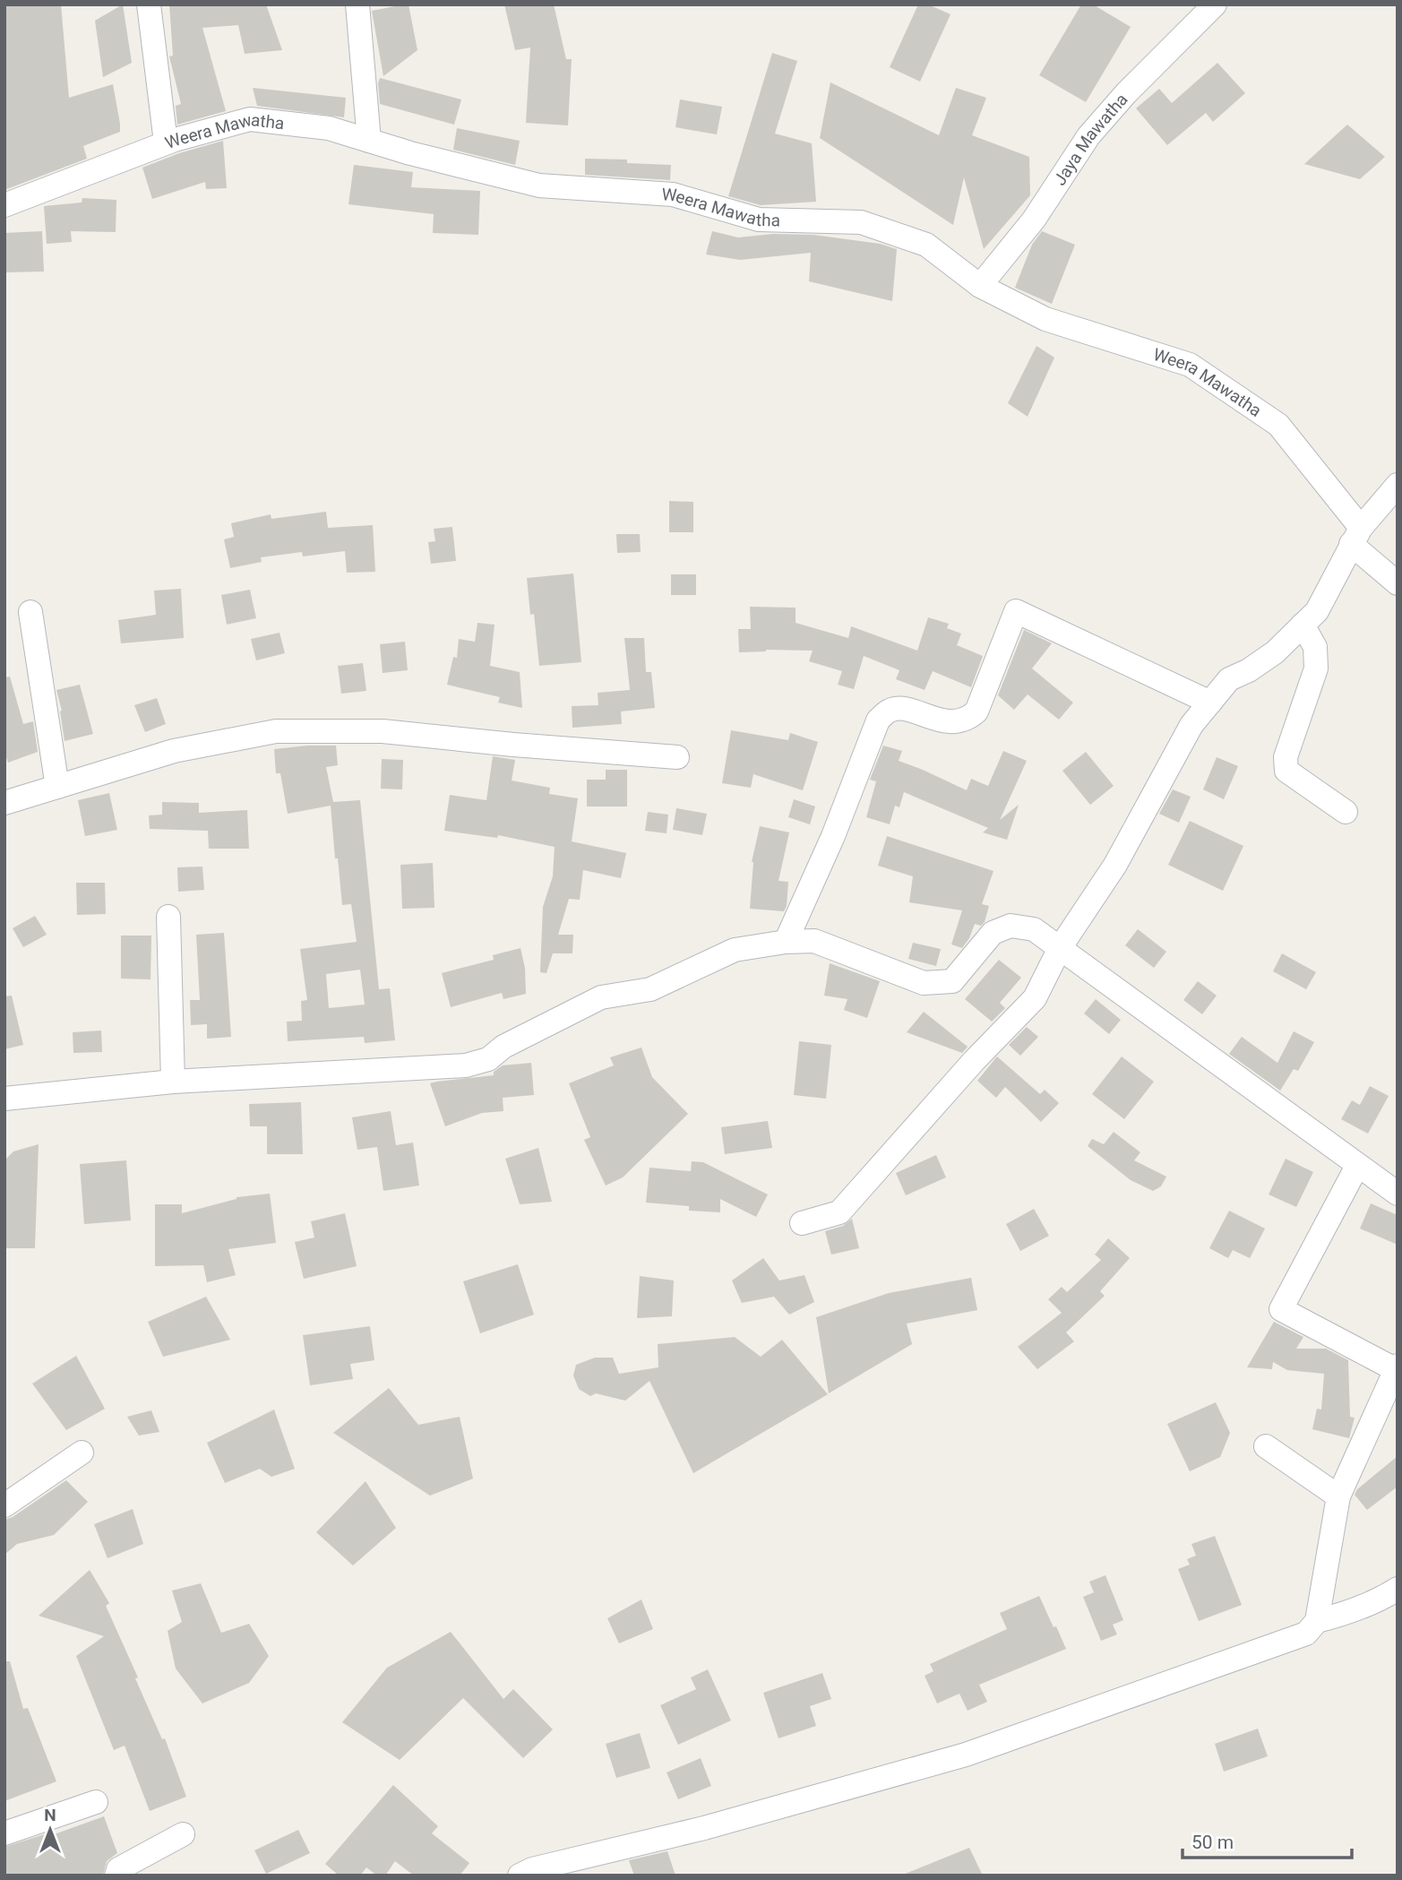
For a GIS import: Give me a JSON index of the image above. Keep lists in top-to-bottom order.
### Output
{
  "streets": {
    "street": ["Weera Mawatha", "Jaya Mawatha"]
  },
  "crossings": [
    ["Weera Mawatha", "Jaya Mawatha"]
  ],
  "scale_bar": "50 m",
  "north": "top"
}
